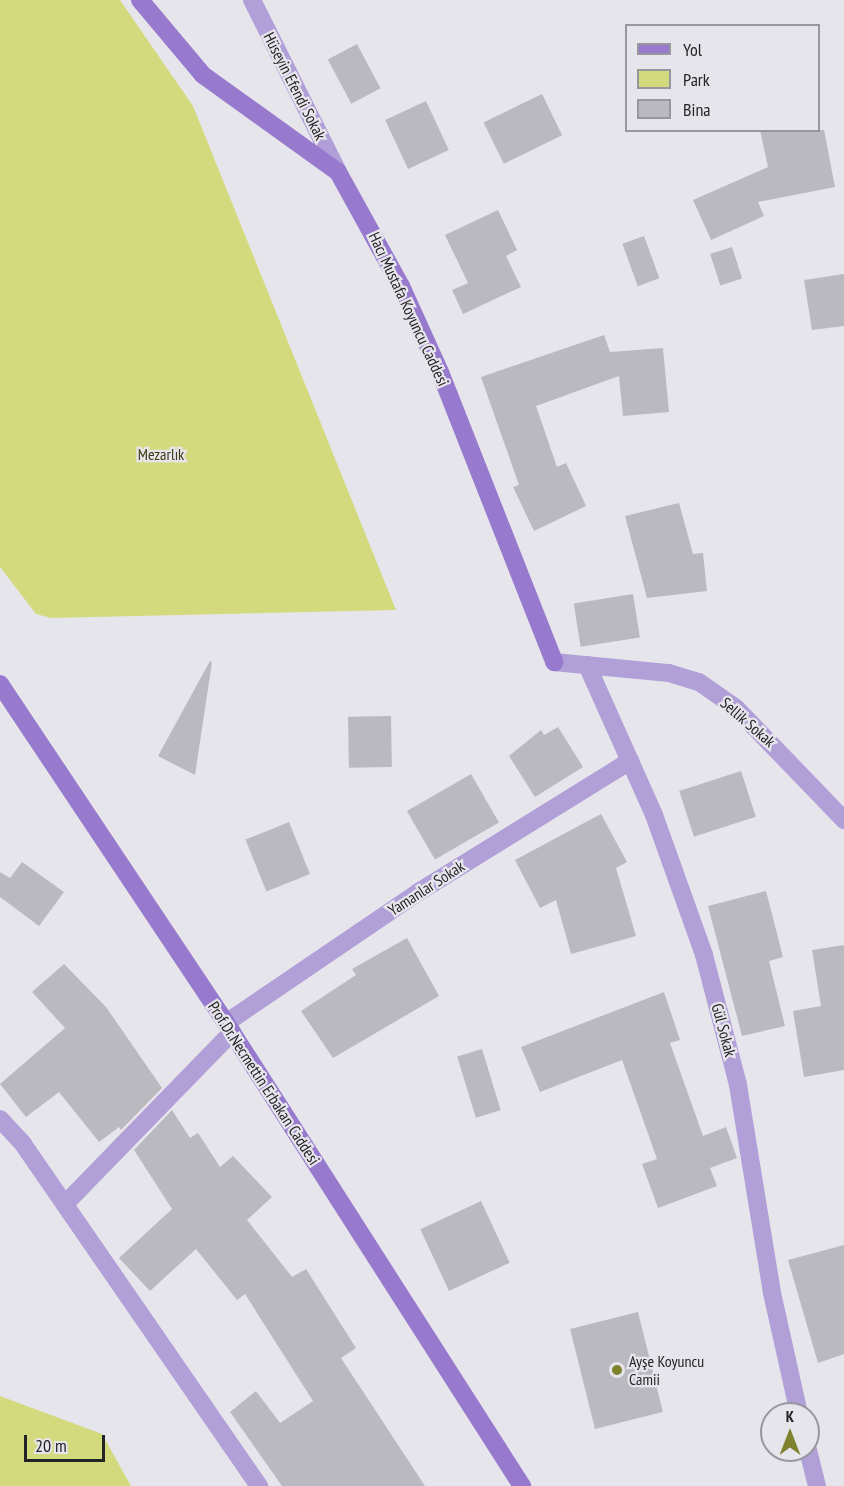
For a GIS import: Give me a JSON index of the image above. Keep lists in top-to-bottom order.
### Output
{
  "streets": {
    "main road": ["Hacı Mustafa Koyuncu Caddesi", "Prof.Dr.Necmettin Erbakan Caddesi"],
    "street": [
      "Hüseyin Efendi Sokak",
      "Sellik Sokak",
      "Yamanlar Sokak",
      "Gül Sokak"
    ]
  },
  "crossings": [
    ["Hüseyin Efendi Sokak", "Hacı Mustafa Koyuncu Caddesi"],
    ["Hacı Mustafa Koyuncu Caddesi", "Sellik Sokak"],
    ["Sellik Sokak", "Gül Sokak"],
    ["Yamanlar Sokak", "Gül Sokak"],
    ["Yamanlar Sokak", "Prof.Dr.Necmettin Erbakan Caddesi"]
  ],
  "parks": ["Mezarlık"],
  "places": ["Ayşe Koyuncu Camii"],
  "legend": ["Yol", "Park", "Bina"],
  "scale_bar": "20 m",
  "north": "top"
}
